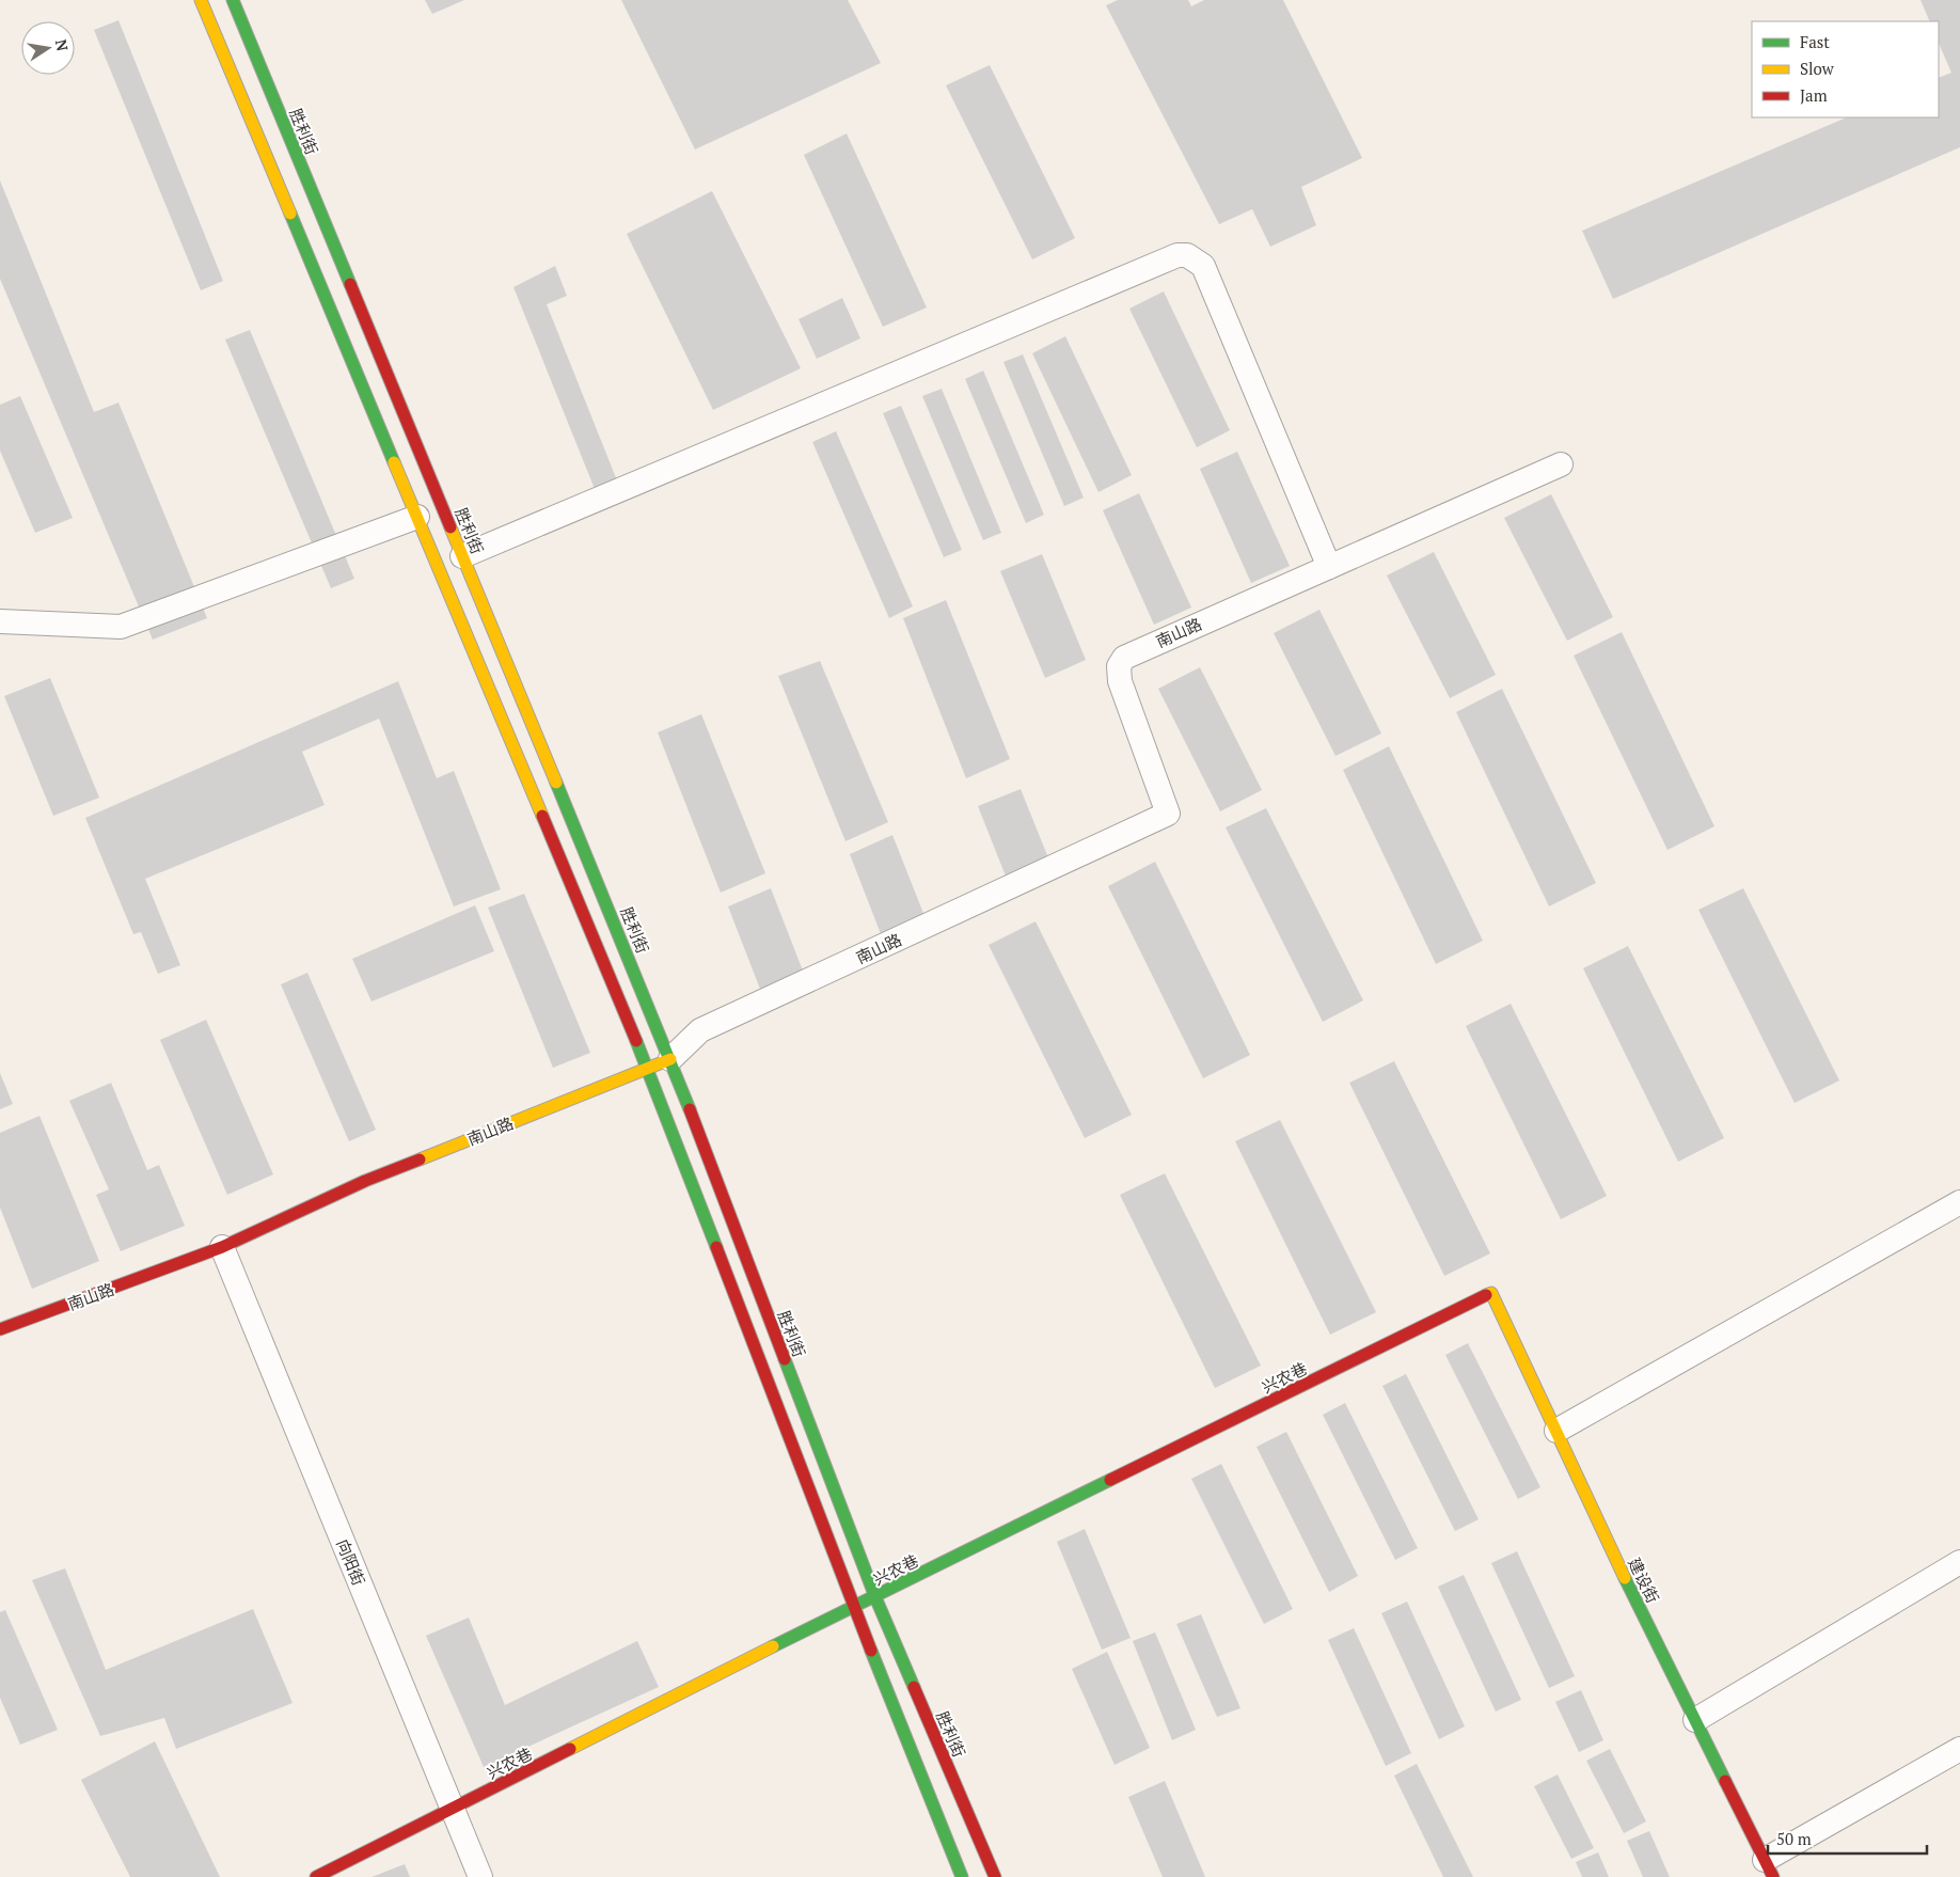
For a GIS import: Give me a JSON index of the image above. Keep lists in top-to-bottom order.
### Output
{
  "streets": {
    "main road": [
      "胜利街",
      "南山路",
      "兴农巷",
      "建设街"
    ],
    "street": ["向阳街"]
  },
  "crossings": [
    ["胜利街", "南山路"],
    ["胜利街", "兴农巷"],
    ["南山路", "向阳街"],
    ["兴农巷", "向阳街"],
    ["兴农巷", "建设街"]
  ],
  "legend": ["Fast", "Slow", "Jam"],
  "scale_bar": "50 m",
  "north": "right"
}
